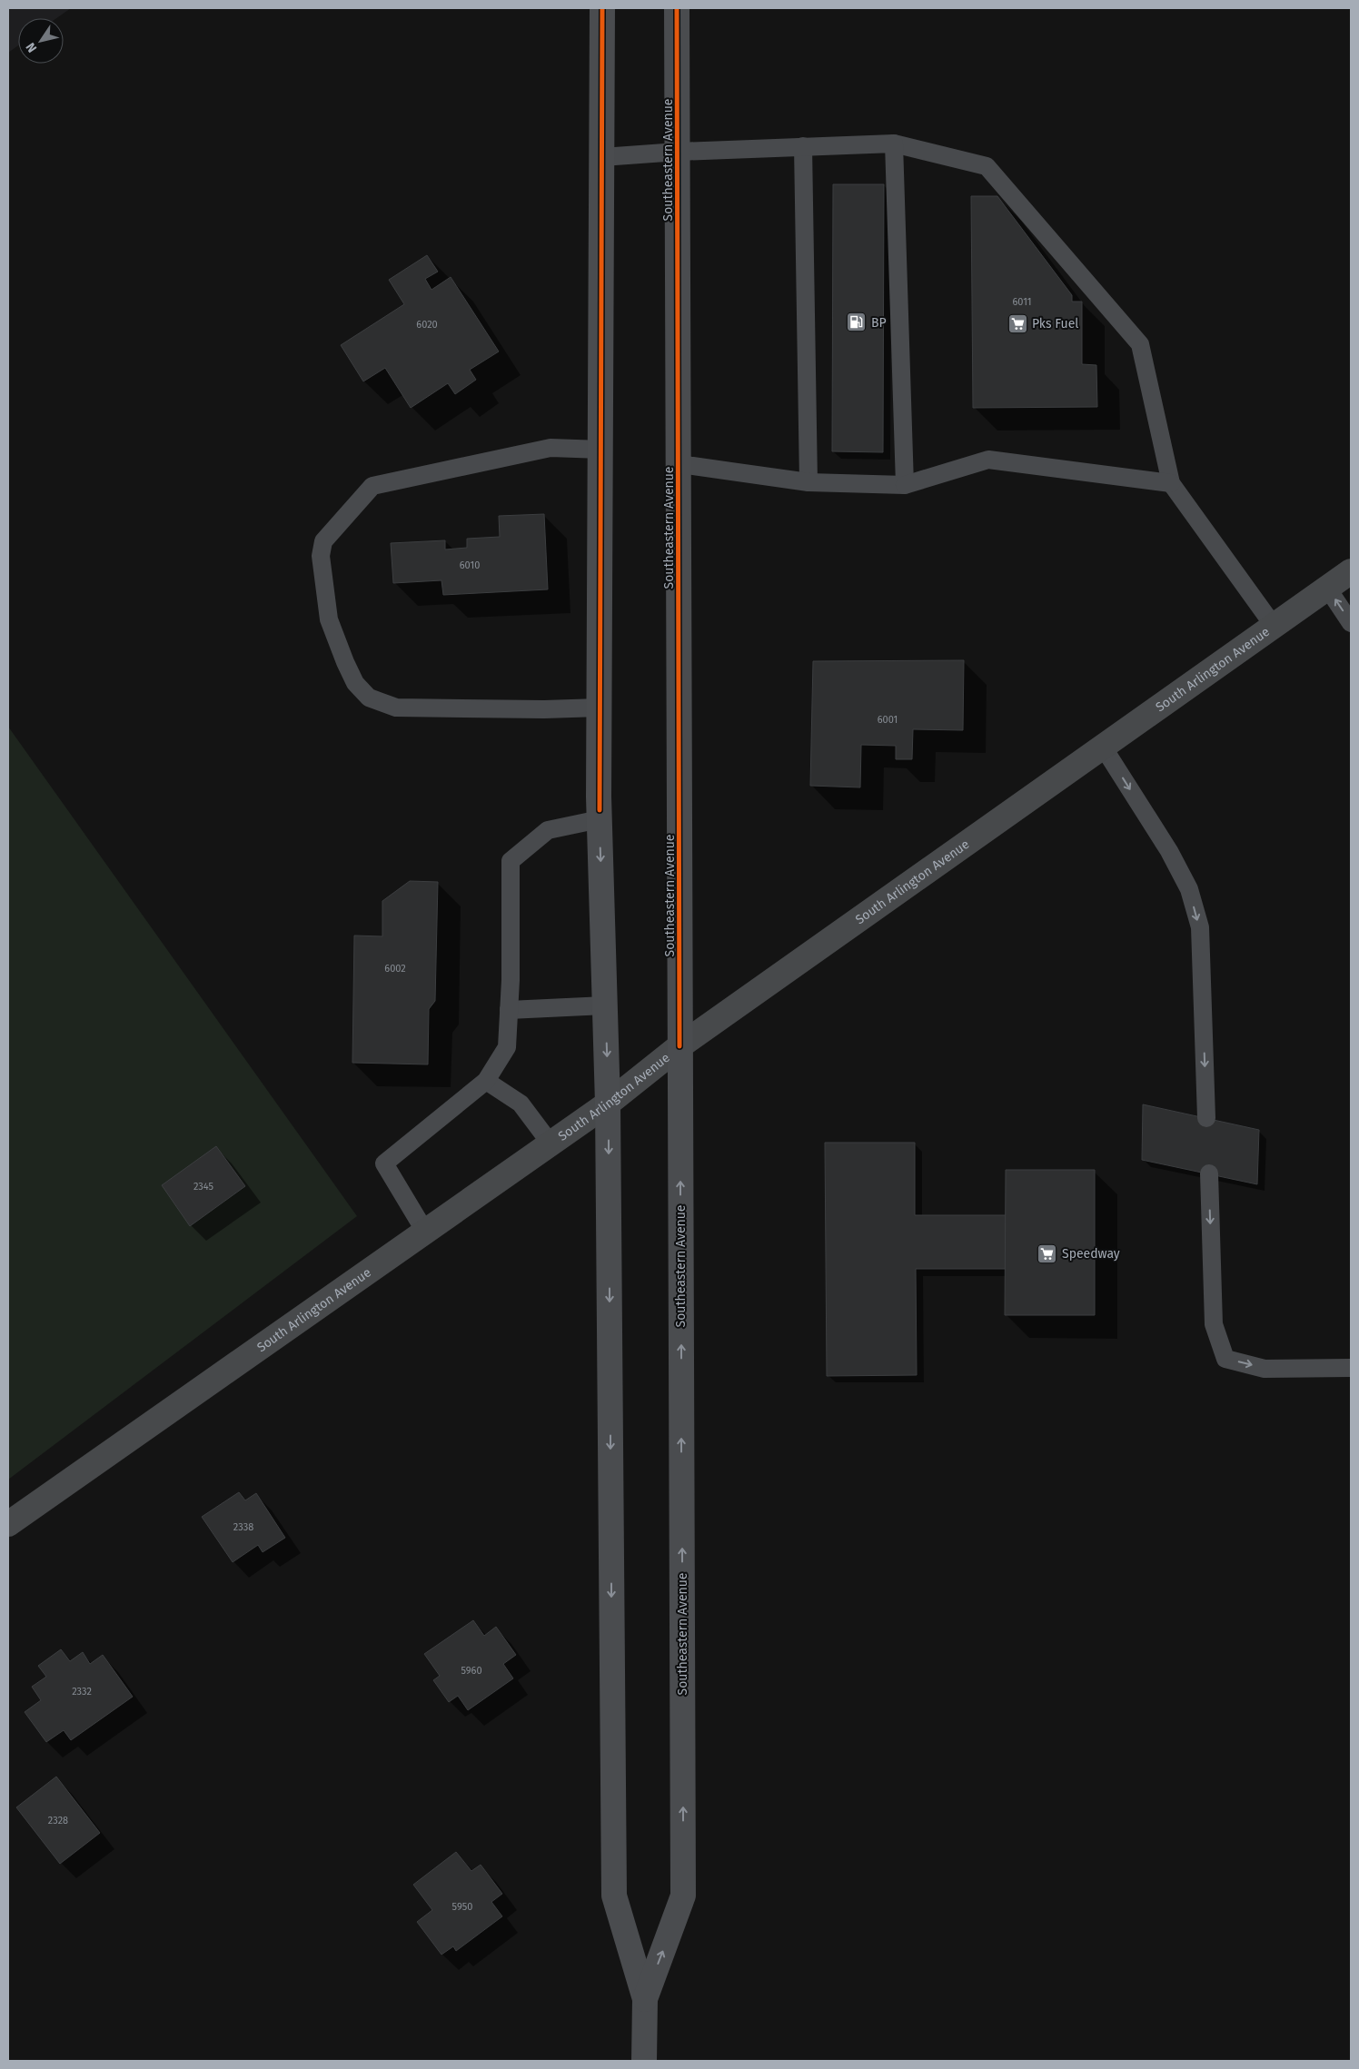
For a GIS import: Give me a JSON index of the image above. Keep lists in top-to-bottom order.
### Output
{
  "streets": {
    "main road": ["Southeastern Avenue", "South Arlington Avenue"]
  },
  "crossings": [
    ["Southeastern Avenue", "South Arlington Avenue"]
  ],
  "places": {
    "fuel station": ["BP"],
    "supermarket": ["Pks Fuel", "Speedway"]
  },
  "house_numbers": [
    "6011",
    "6020",
    "6010",
    "6001",
    "6002",
    "2345",
    "2338",
    "5960",
    "2332",
    "2328",
    "5950"
  ],
  "north": "bottom left"
}
